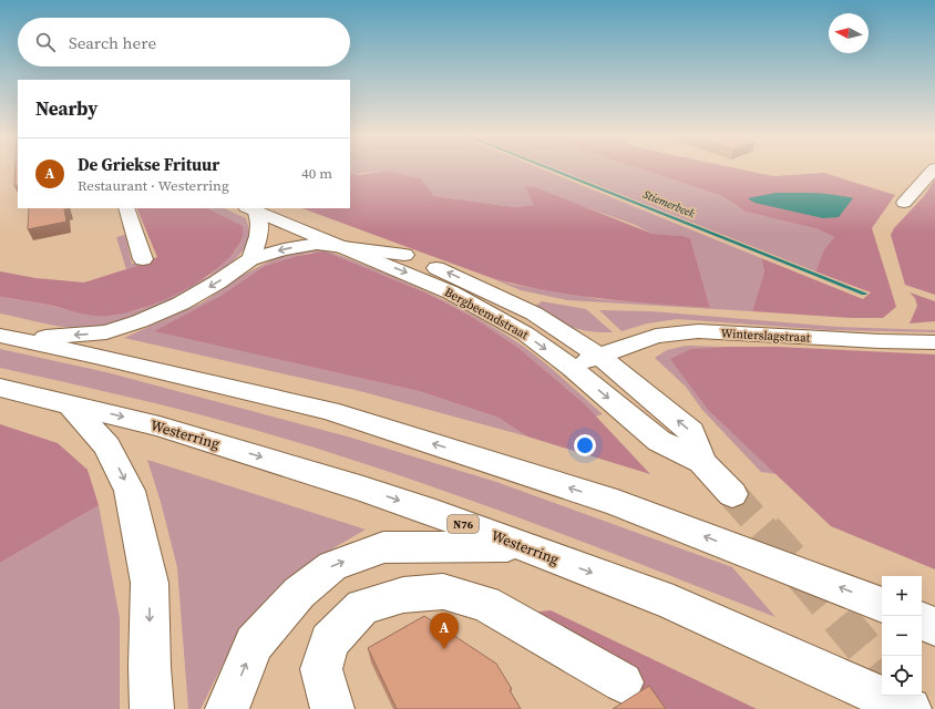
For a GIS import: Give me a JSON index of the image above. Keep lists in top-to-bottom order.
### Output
{
  "streets": {
    "main road": [
      "Bergbeemdstraat",
      "Winterslagstraat",
      "Westerring",
      "N76"
    ]
  },
  "crossings": [
    ["Bergbeemdstraat", "Winterslagstraat"]
  ],
  "water": ["Stiemerbeek"],
  "north": "left",
  "page": {
    "search": "Search here",
    "heading": "Nearby",
    "list": [
      {
        "mark": "A",
        "name": "De Griekse Frituur",
        "note": "Restaurant · Westerring",
        "value": "40 m"
      }
    ],
    "map_buttons": ["+", "−"],
    "pins": "A"
  }
}
